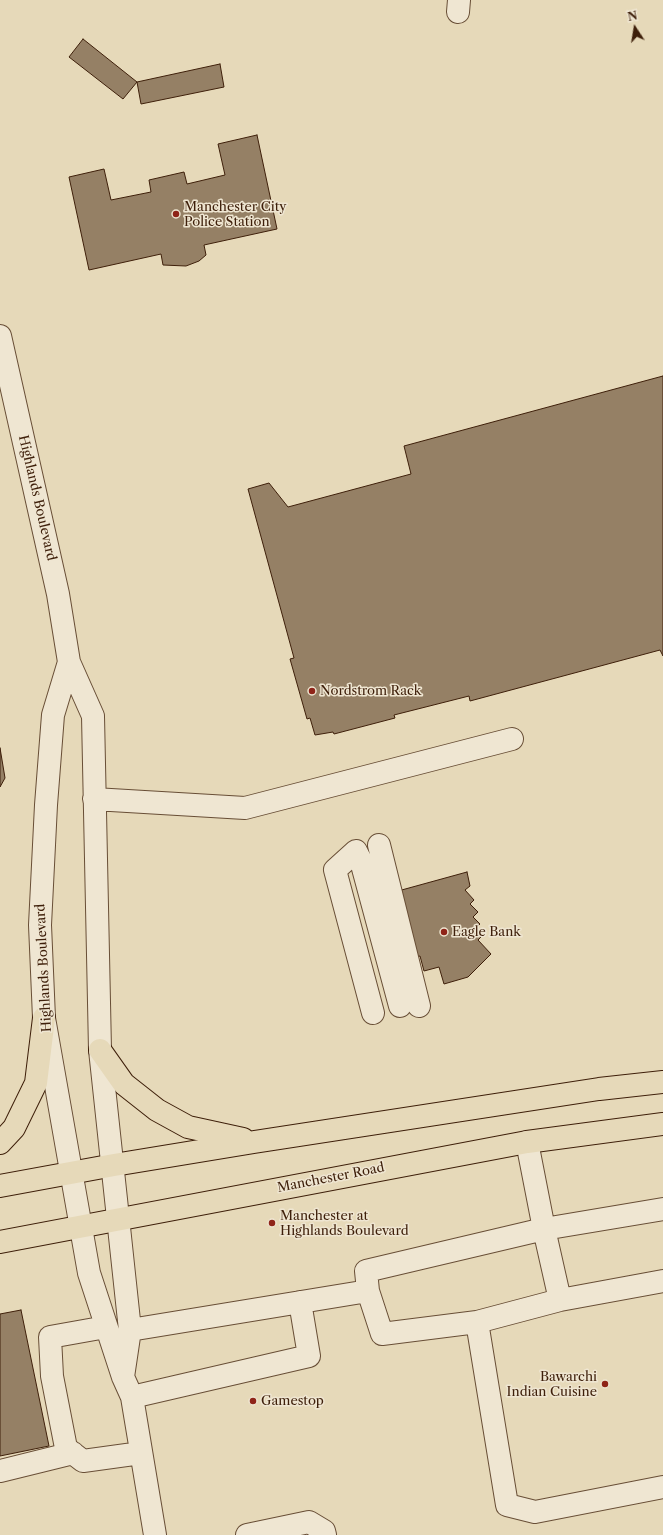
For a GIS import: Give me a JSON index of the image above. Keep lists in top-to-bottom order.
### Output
{
  "streets": {
    "main road": ["Manchester Road"],
    "street": ["Highlands Boulevard"]
  },
  "crossings": [
    ["Highlands Boulevard", "Manchester Road"]
  ],
  "places": [
    "Manchester City Police Station",
    "Nordstrom Rack",
    "Eagle Bank",
    "Manchester at Highlands Boulevard",
    "Bawarchi Indian Cuisine",
    "Gamestop"
  ],
  "north": "top"
}
